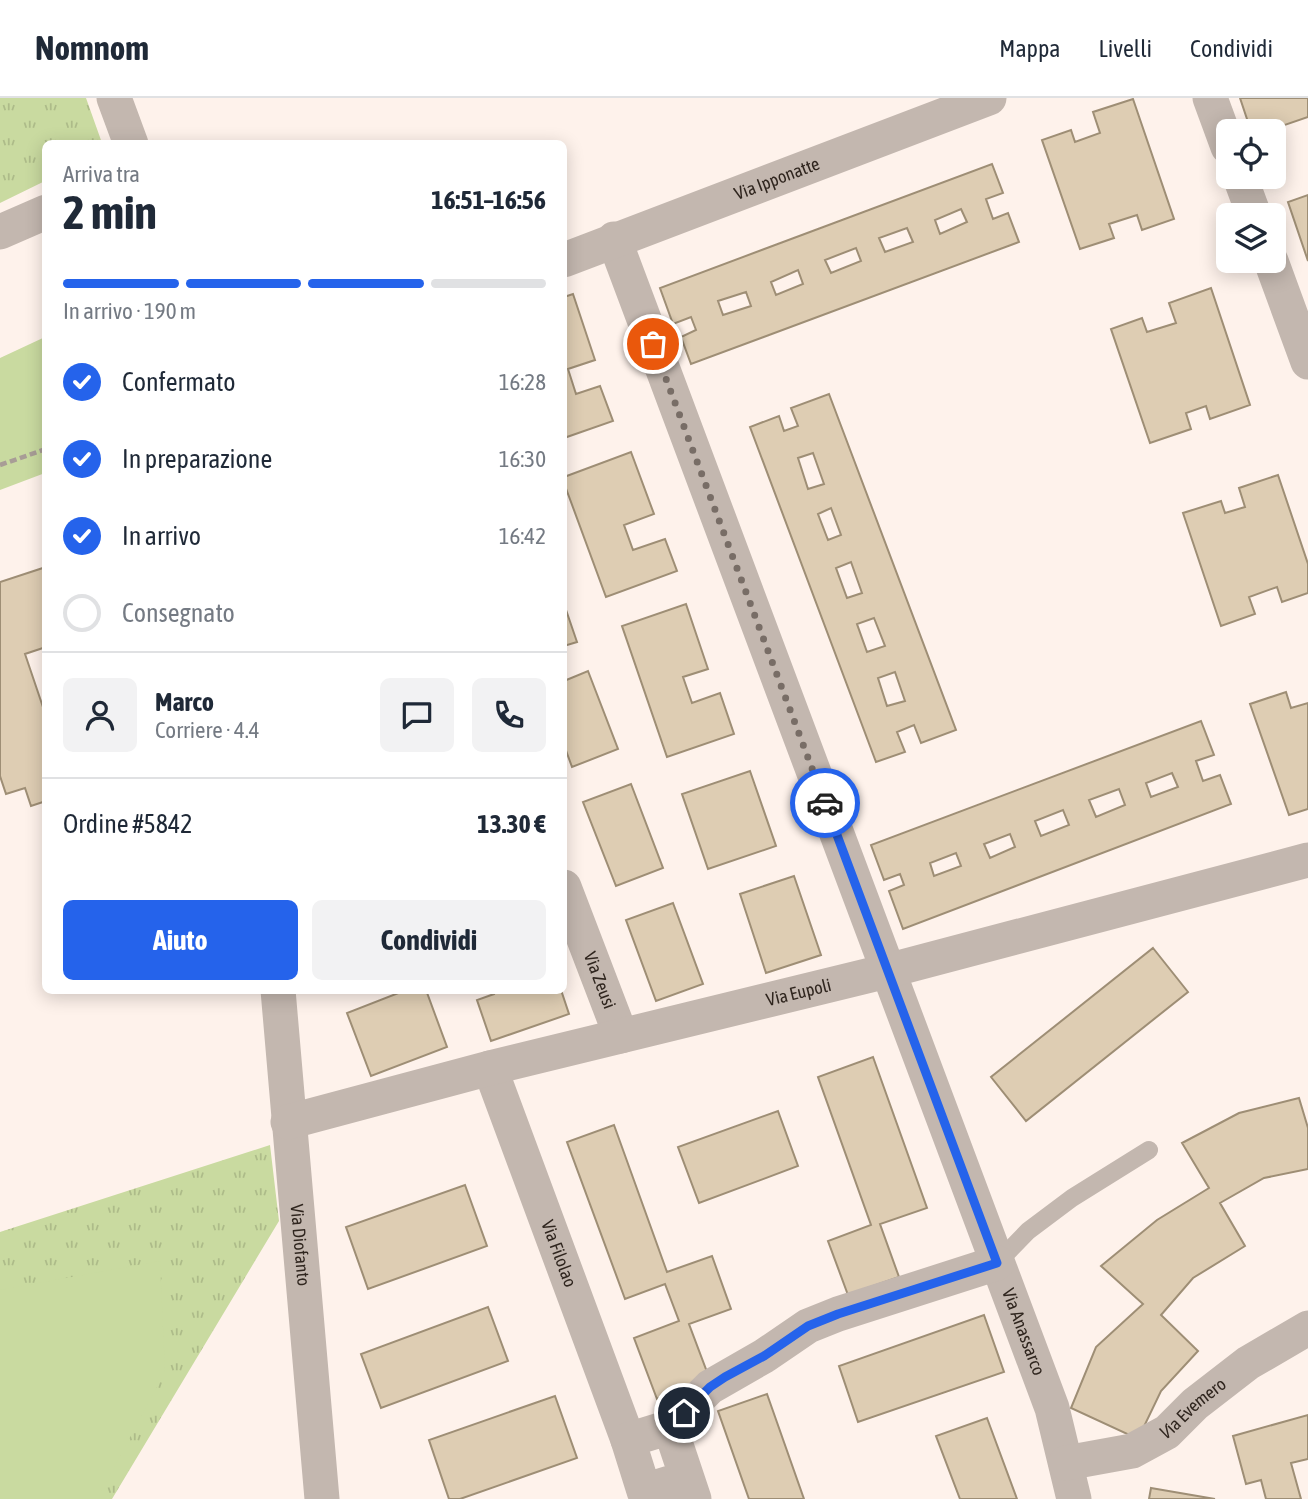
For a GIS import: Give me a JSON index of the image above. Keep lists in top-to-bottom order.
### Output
{
  "streets": {
    "street": [
      "Via Ipponatte",
      "Via Zeusi",
      "Via Eupoli",
      "Via Diofanto",
      "Via Filolao",
      "Via Anassarco",
      "Via Evemero"
    ]
  },
  "crossings": [
    ["Via Ipponatte", "Via Anassarco"],
    ["Via Zeusi", "Via Eupoli"],
    ["Via Eupoli", "Via Diofanto"],
    ["Via Eupoli", "Via Filolao"],
    ["Via Eupoli", "Via Anassarco"],
    ["Via Anassarco", "Via Evemero"]
  ],
  "page": {
    "header": "Nomnom",
    "nav": ["Mappa", "Livelli", "Condividi"],
    "heading": ["2 min", "Arriva tra", "16:51–16:56"],
    "panel": [
      "Marco",
      "Corriere · 4.4",
      "Ordine #5842",
      "13.30 €"
    ],
    "bar": "In arrivo · 190 m",
    "list": [
      ["Confermato", "16:28"],
      ["In preparazione", "16:30"],
      ["In arrivo", "16:42"],
      "Consegnato"
    ],
    "buttons": ["Aiuto", "Condividi"]
  }
}
